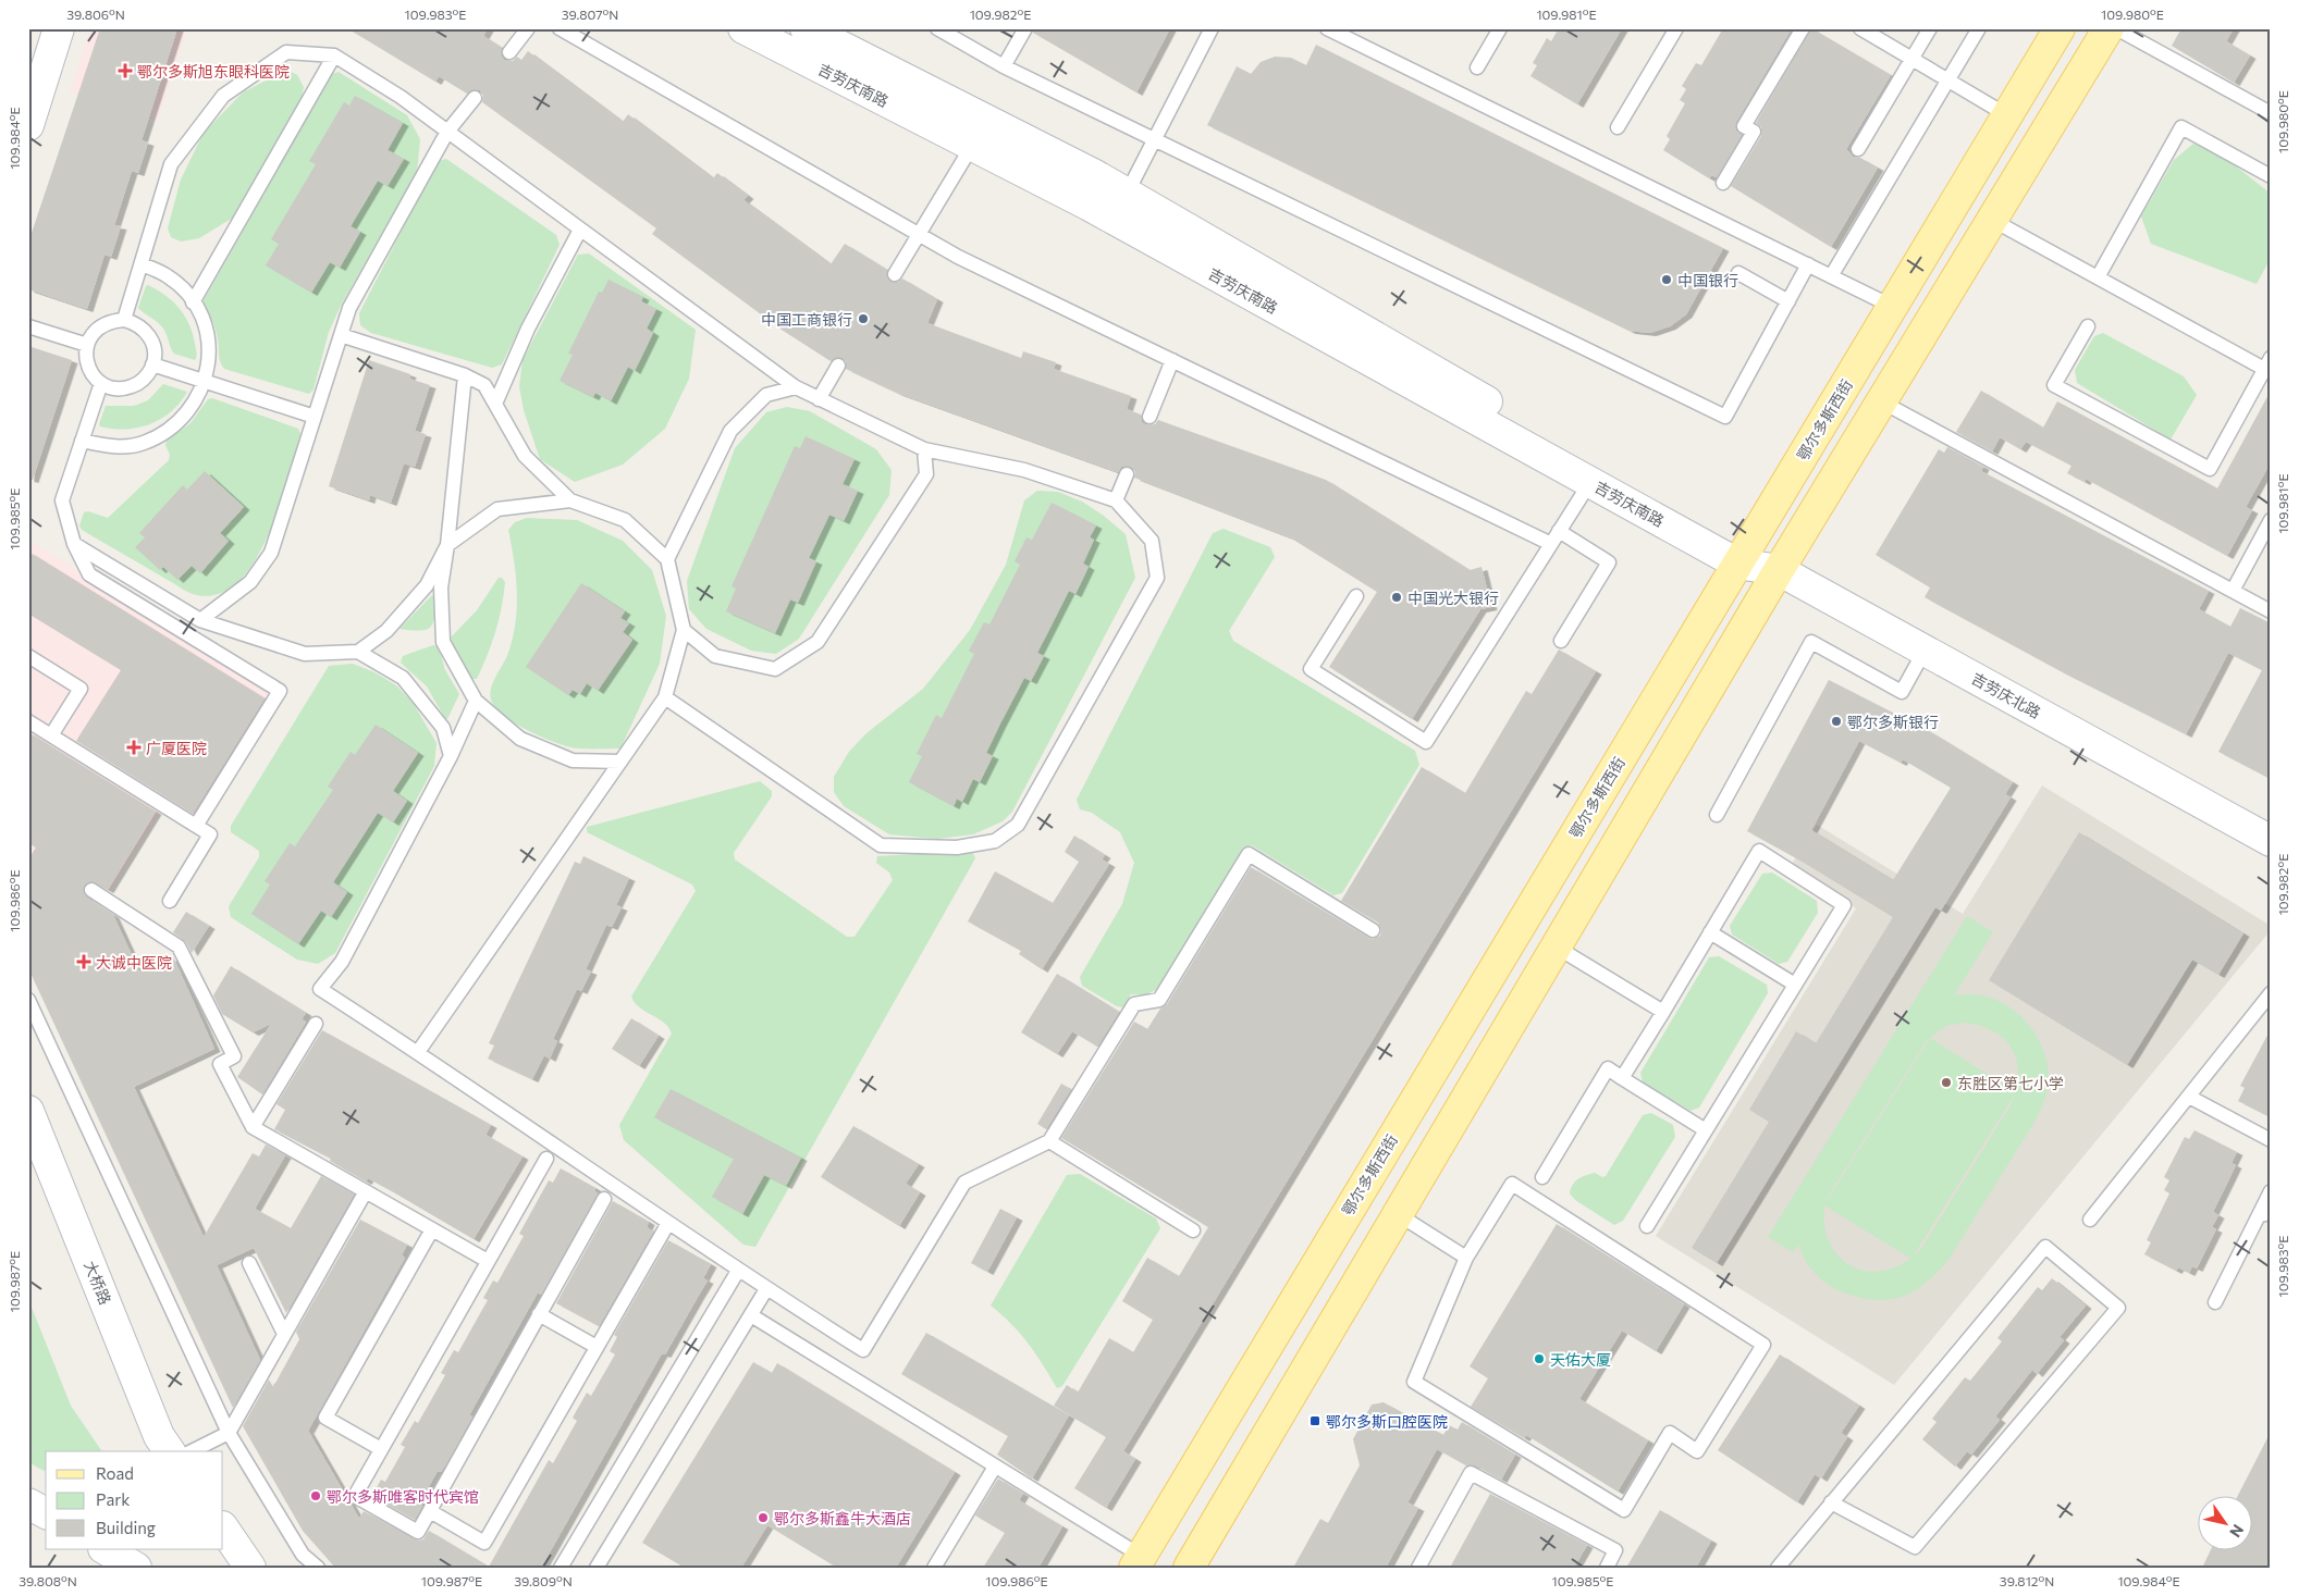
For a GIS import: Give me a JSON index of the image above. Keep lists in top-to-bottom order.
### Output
{
  "streets": {
    "main road": [
      "吉劳庆南路",
      "鄂尔多斯西街",
      "吉劳庆北路",
      "大桥路"
    ]
  },
  "crossings": [
    ["吉劳庆南路", "鄂尔多斯西街"],
    ["吉劳庆南路", "吉劳庆北路"],
    ["鄂尔多斯西街", "吉劳庆北路"]
  ],
  "places": {
    "health": ["鄂尔多斯旭东眼科医院", "广厦医院", "大诚中医院"],
    "other": [
      "中国银行",
      "中国工商银行",
      "中国光大银行",
      "鄂尔多斯银行",
      "东胜区第七小学",
      "天佑大厦",
      "鄂尔多斯唯客时代宾馆",
      "鄂尔多斯鑫牛大酒店"
    ],
    "transit": ["鄂尔多斯口腔医院"]
  },
  "legend": ["Road", "Park", "Building"],
  "north": "bottom right",
  "coordinates": [
    "39.806°N",
    "109.983°E",
    "39.807°N",
    "109.982°E",
    "109.981°E",
    "109.980°E",
    "109.984°E",
    "109.985°E",
    "109.986°E",
    "109.987°E",
    "39.808°N",
    "39.809°N",
    "39.812°N"
  ]
}
